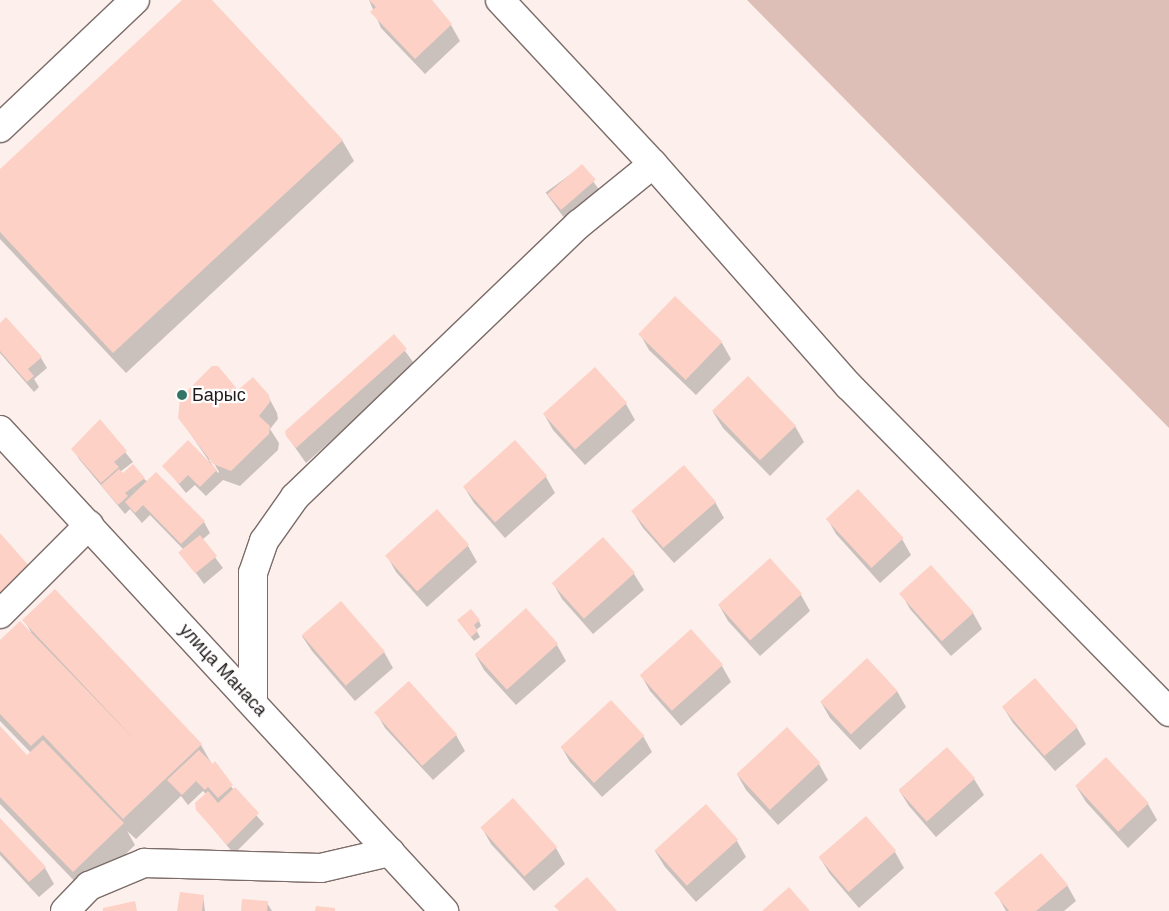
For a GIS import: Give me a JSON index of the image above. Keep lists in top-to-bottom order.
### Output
{
  "streets": {
    "main road": ["улица Манаса"]
  },
  "places": ["Барыс"]
}
